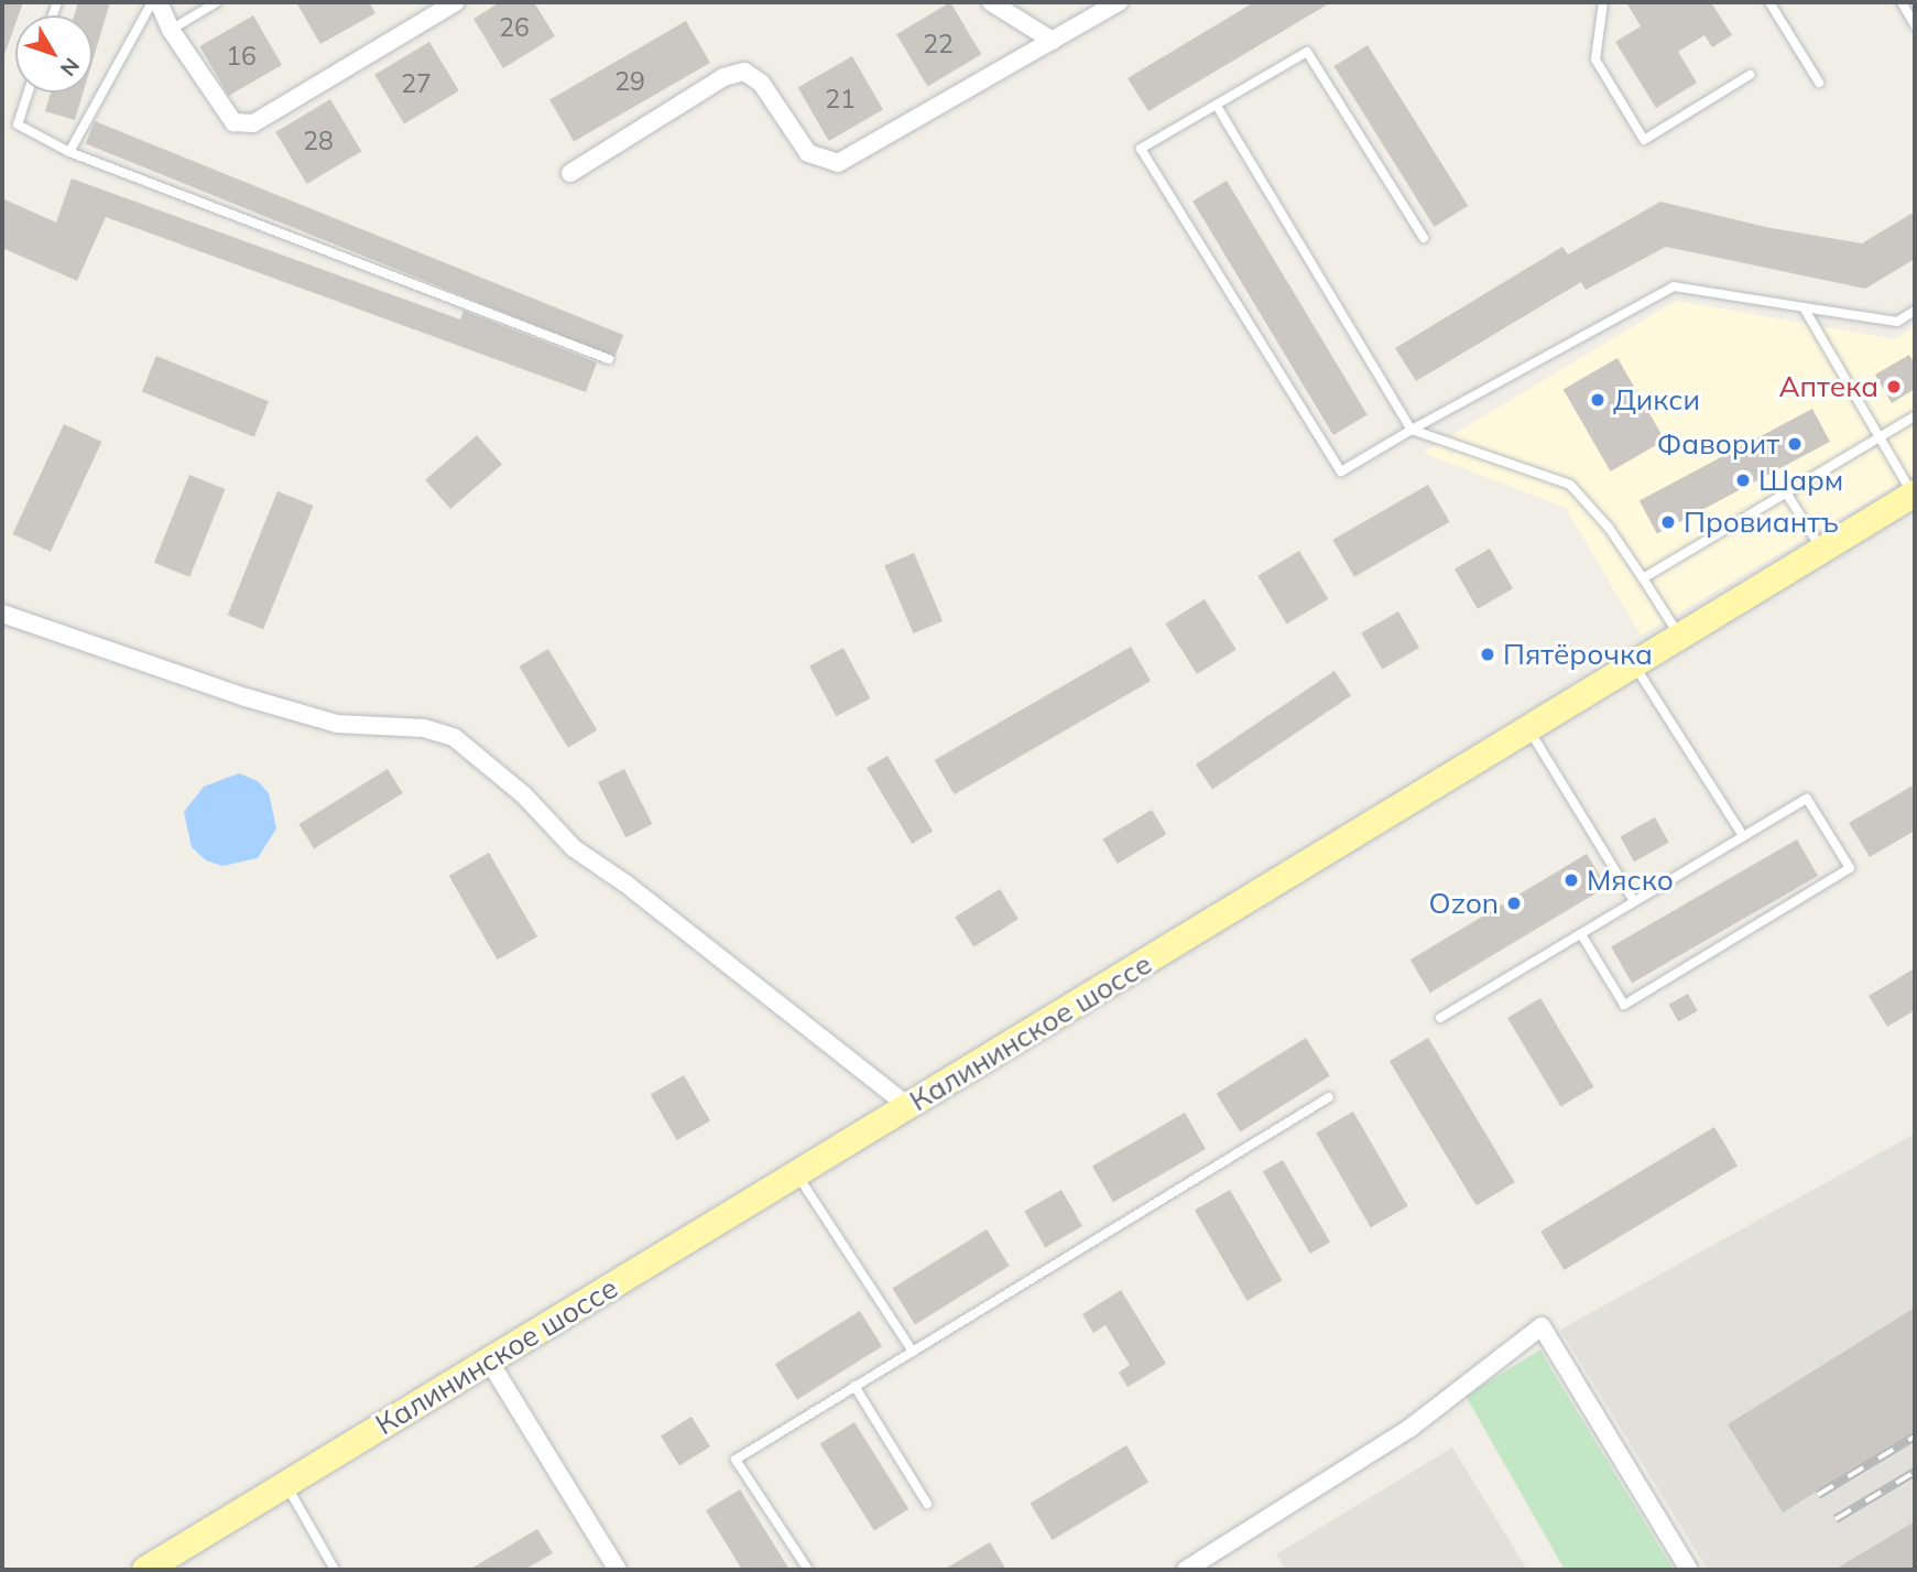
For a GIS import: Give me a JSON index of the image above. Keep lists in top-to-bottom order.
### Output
{
  "streets": {
    "main road": ["Калининское шоссе"]
  },
  "places": [
    "Аптека",
    "Дикси",
    "Фаворит",
    "Шарм",
    "Провиантъ",
    "Пятёрочка",
    "Мяско",
    "Ozon"
  ],
  "house_numbers": [
    "26",
    "22",
    "16",
    "29",
    "27",
    "21",
    "28"
  ],
  "north": "bottom right"
}
